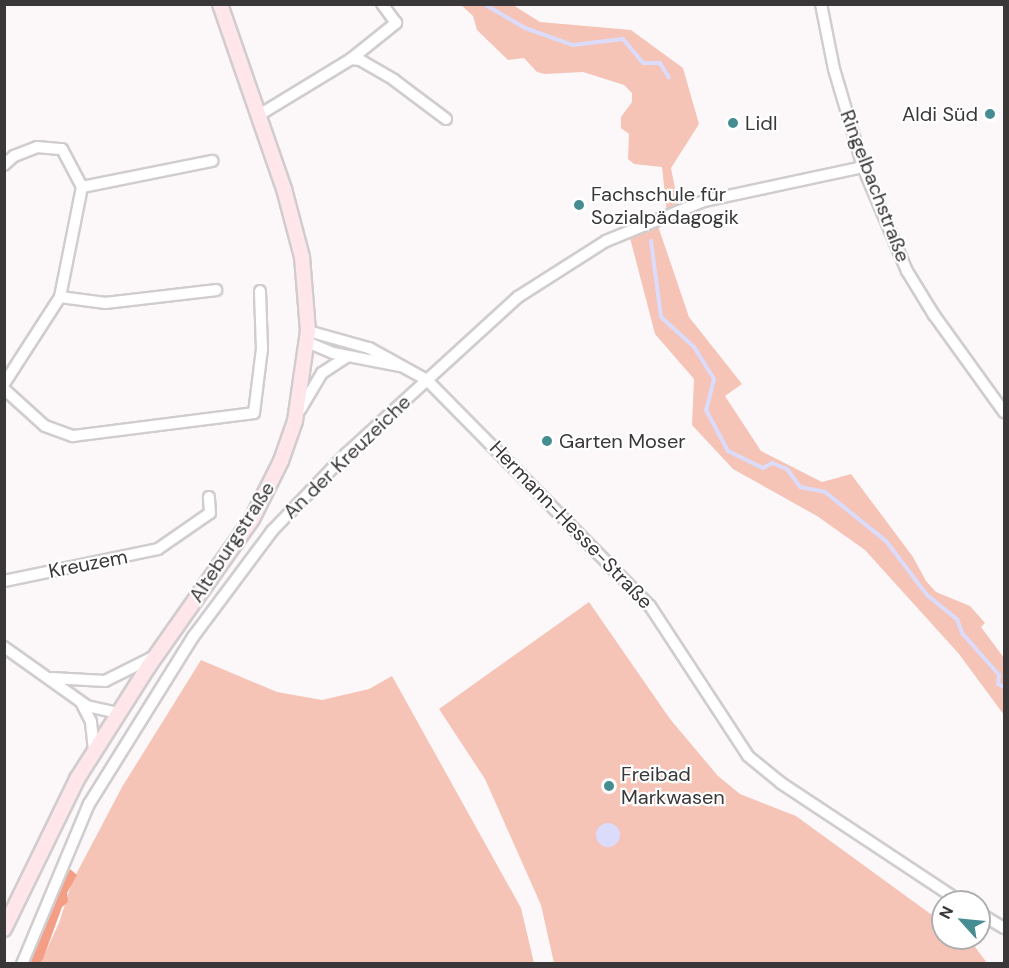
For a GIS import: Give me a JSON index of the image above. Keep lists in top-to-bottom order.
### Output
{
  "streets": {
    "main road": ["Alteburgstraße"],
    "street": [
      "Ringelbachstraße",
      "An der Kreuzeiche",
      "Hermann-Hesse-Straße",
      "Kreuzem"
    ]
  },
  "crossings": [
    ["Ringelbachstraße", "An der Kreuzeiche"],
    ["An der Kreuzeiche", "Hermann-Hesse-Straße"],
    ["Hermann-Hesse-Straße", "Alteburgstraße"]
  ],
  "places": [
    "Aldi Süd",
    "Lidl",
    "Fachschule für Sozialpädagogik",
    "Garten Moser",
    "Freibad Markwasen"
  ],
  "north": "top left"
}
